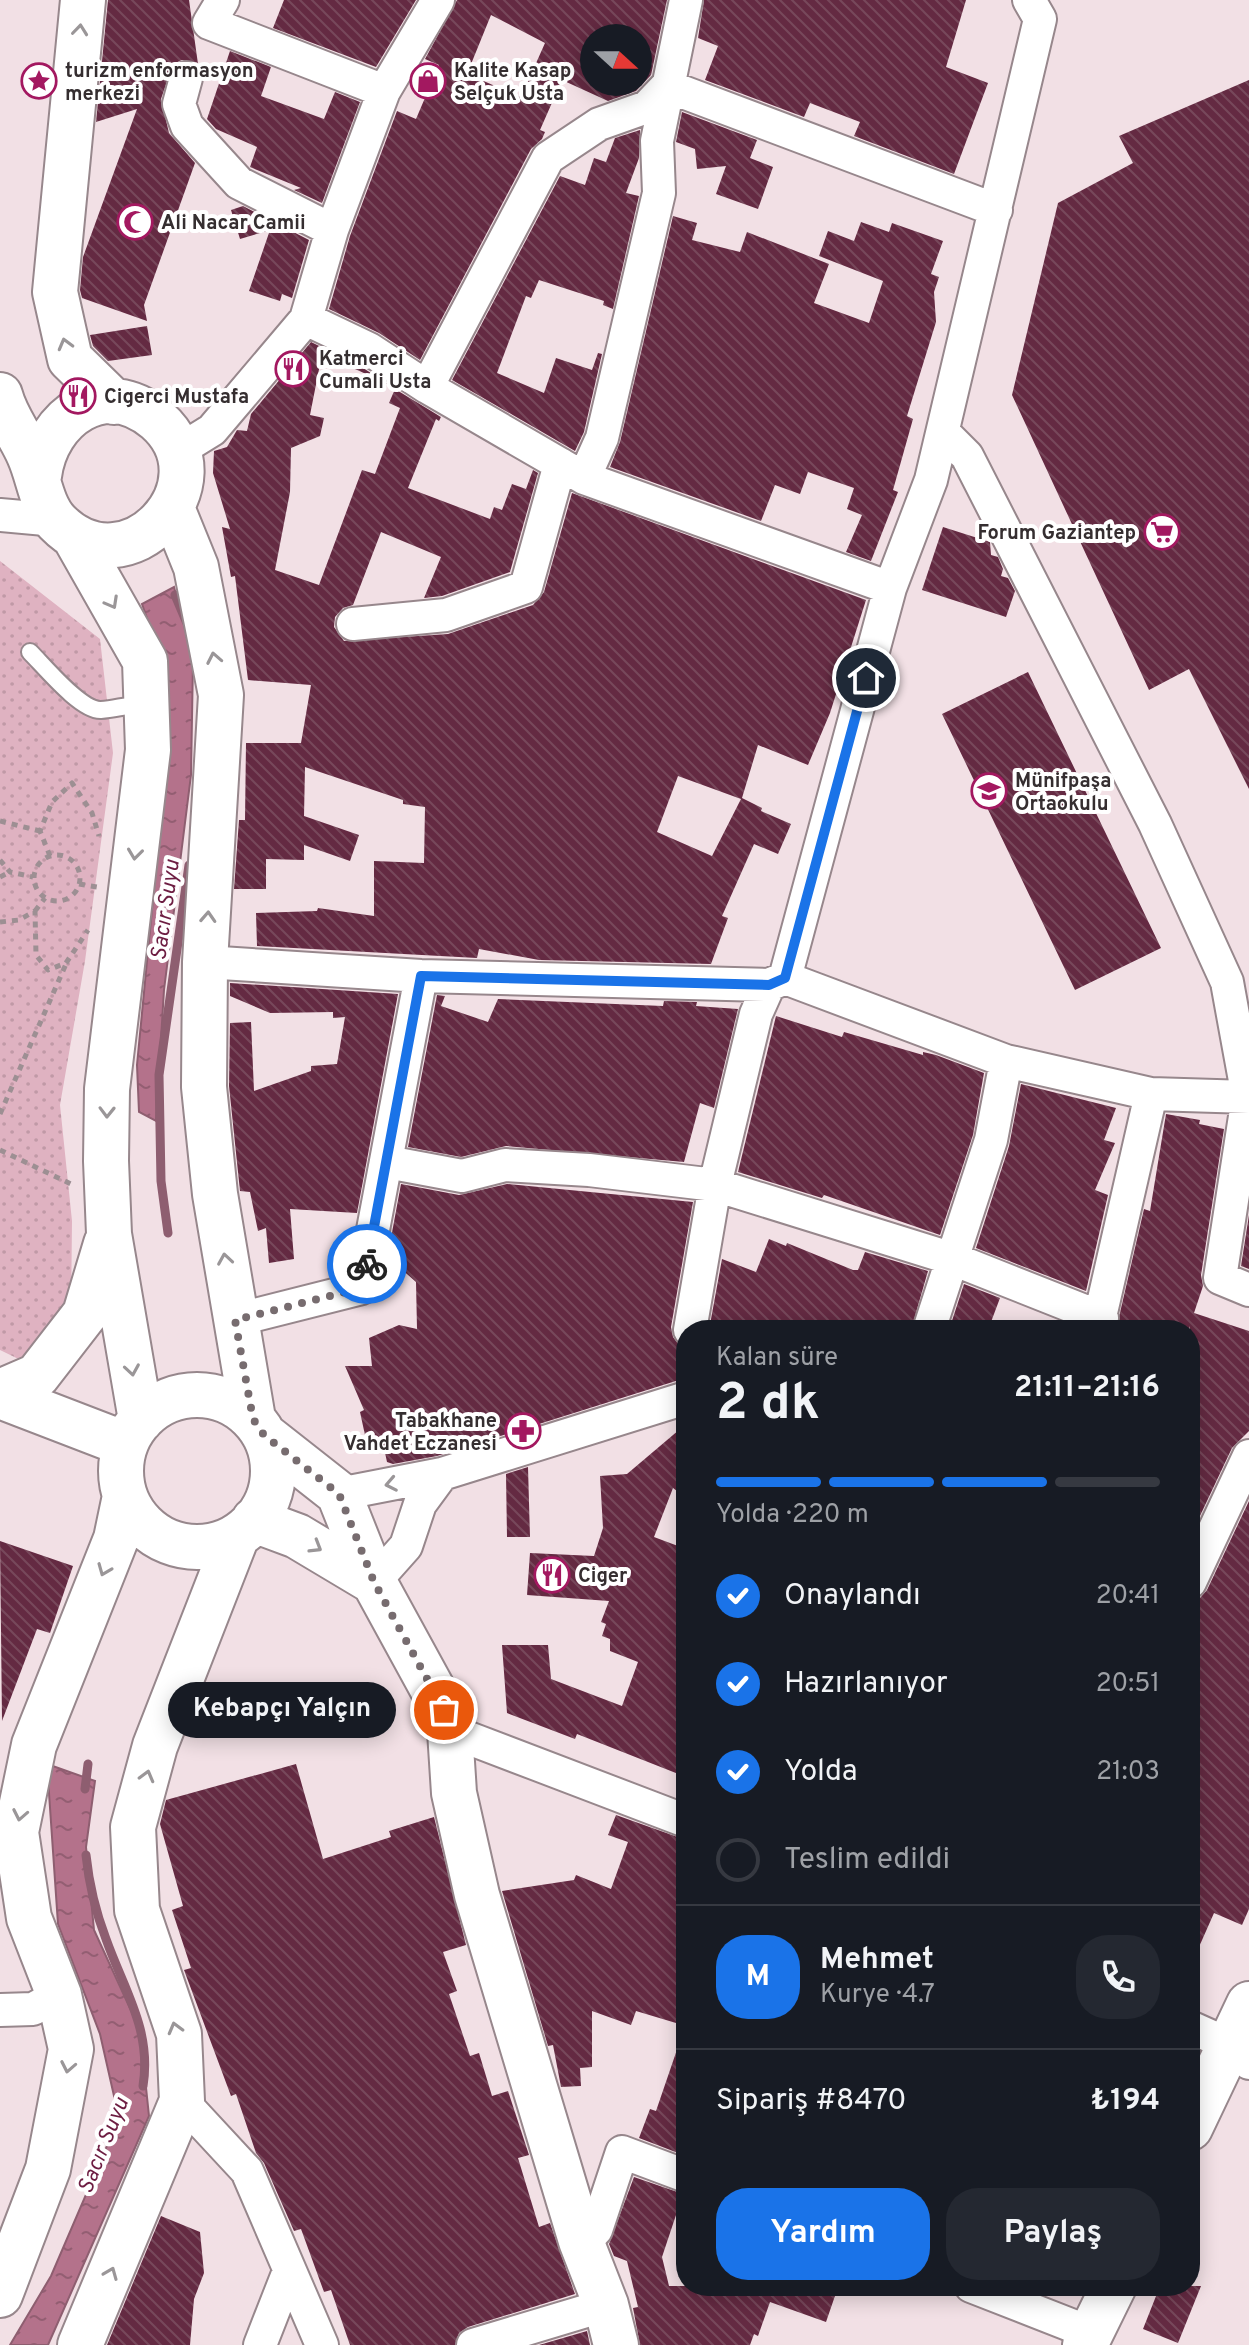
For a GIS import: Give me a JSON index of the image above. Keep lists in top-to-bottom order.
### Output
{
  "water": ["Sacır Suyu"],
  "places": {
    "place": ["turizm enformasyon merkezi"],
    "shop": ["Kalite Kasap Selçuk Usta"],
    "mosque": ["Ali Nacar Camii"],
    "restaurant": ["Katmerci Cumali Usta", "Cigerci Mustafa", "Ciger"],
    "supermarket": ["Forum Gaziantep"],
    "school or university": ["Münifpaşa Ortaokulu"],
    "pharmacy": ["Tabakhane Vahdet Eczanesi"],
    "other": ["Kebapçı Yalçın"]
  },
  "north": "right",
  "page": {
    "heading": ["2 dk", "Kalan süre", "21:11–21:16"],
    "panel": [
      "Mehmet",
      "Kurye · 4.7",
      "Sipariş #8470",
      "₺194"
    ],
    "bar": "Yolda · 220 m",
    "list": [
      ["Onaylandı", "20:41"],
      ["Hazırlanıyor", "20:51"],
      ["Yolda", "21:03"],
      "Teslim edildi"
    ],
    "bubble": "Kebapçı Yalçın",
    "round": "M",
    "buttons": ["Yardım", "Paylaş"]
  }
}
